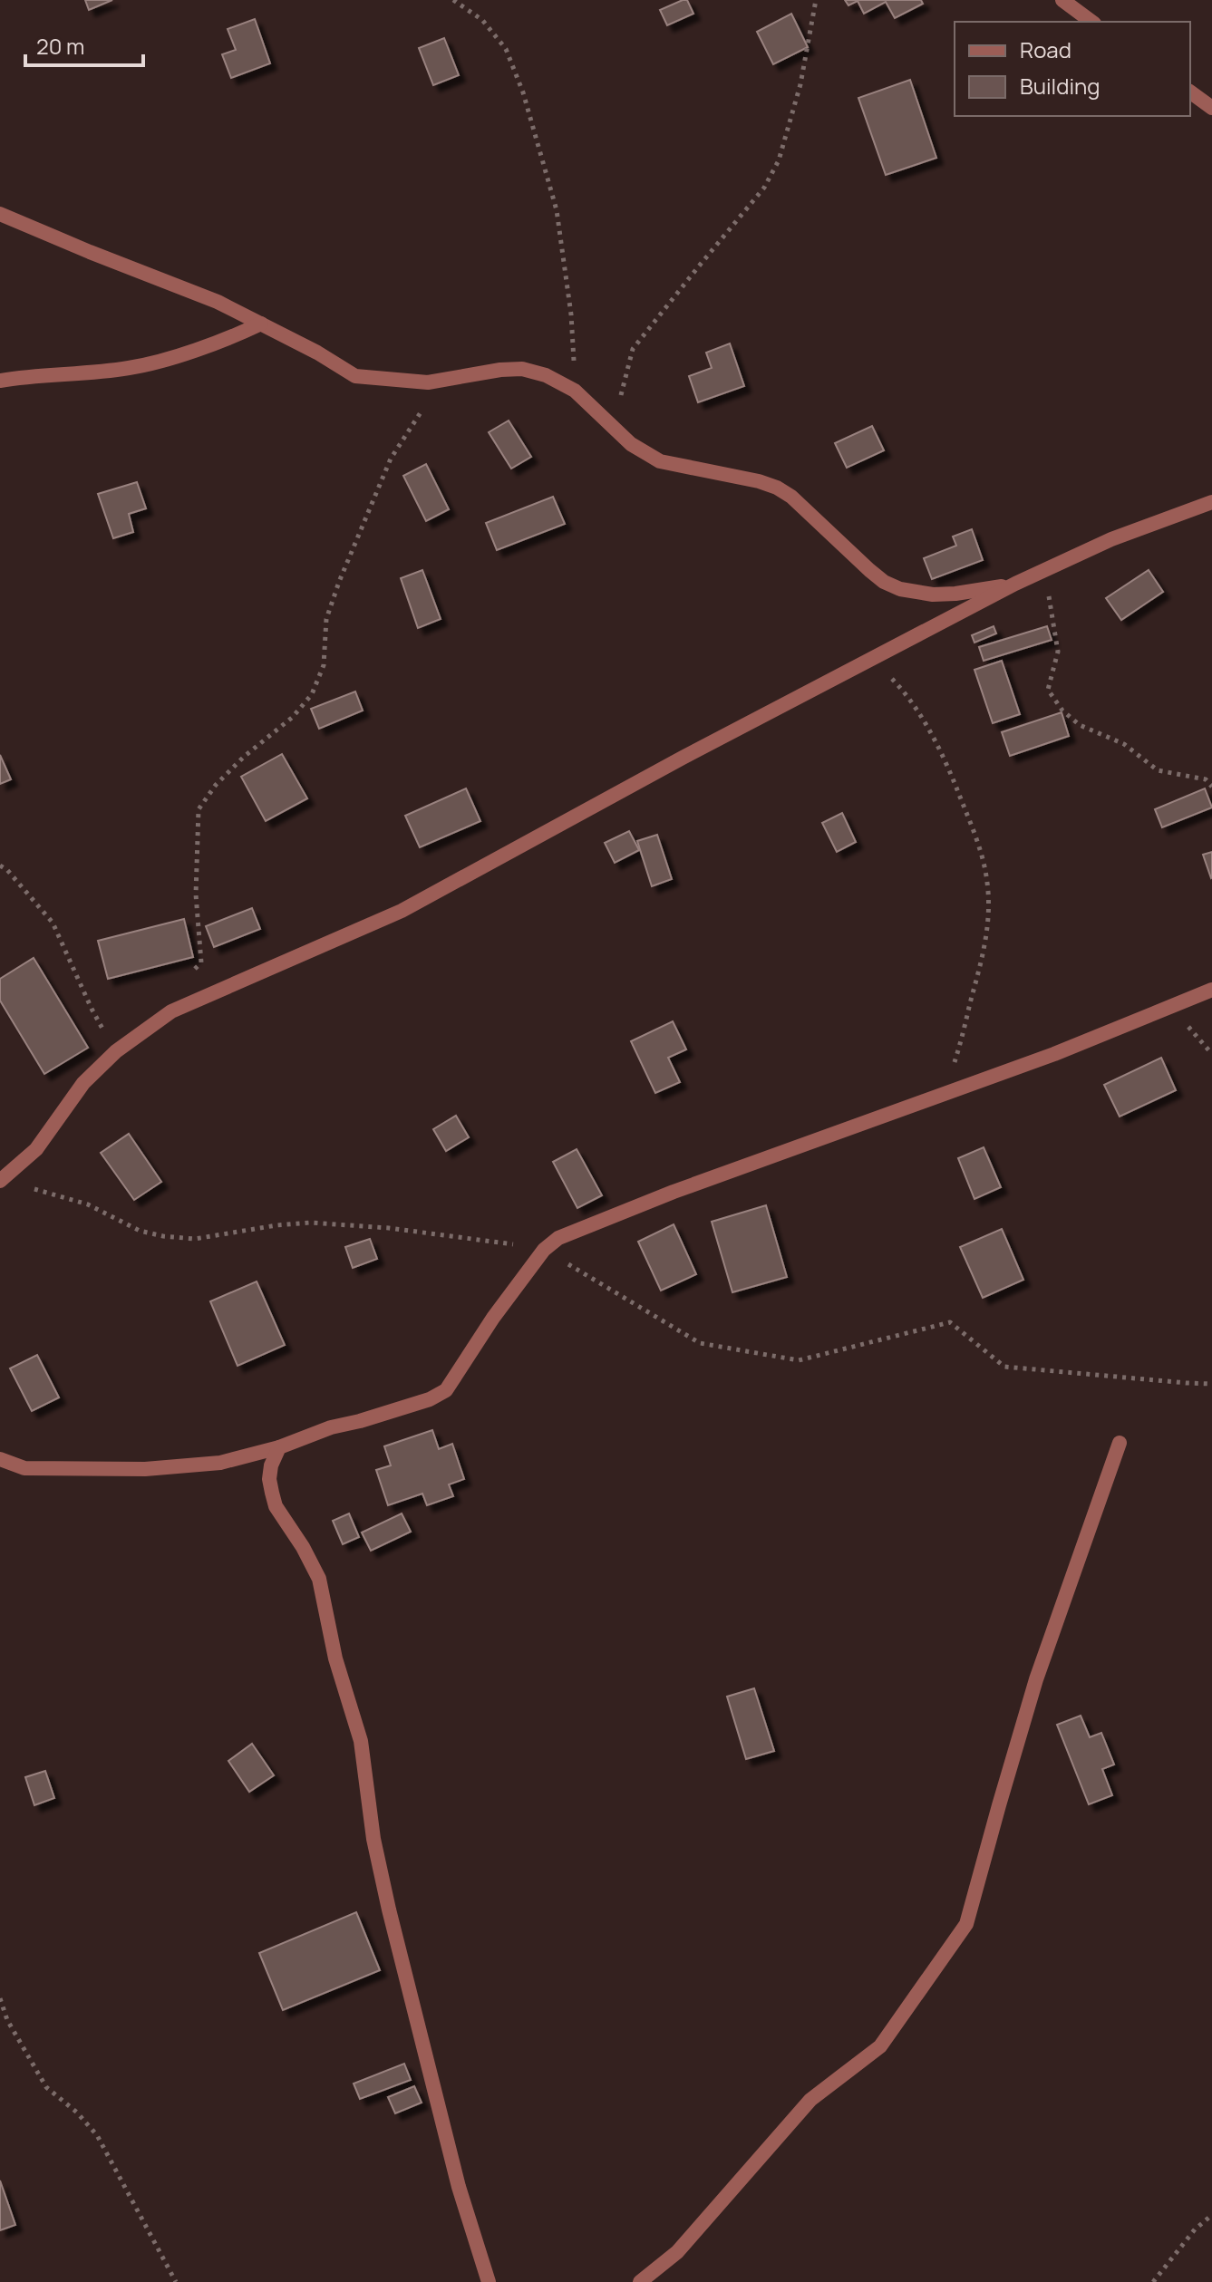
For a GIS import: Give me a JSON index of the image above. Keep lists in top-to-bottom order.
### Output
{
  "legend": ["Road", "Building"],
  "scale_bar": "20 m"
}
